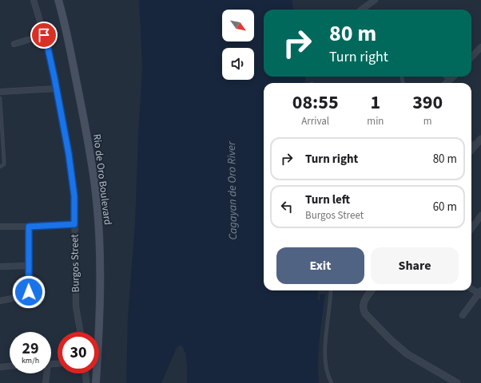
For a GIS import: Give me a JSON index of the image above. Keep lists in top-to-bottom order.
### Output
{
  "streets": {
    "main road": ["Rio de Oro Boulevard"],
    "street": ["Burgos Street"]
  },
  "water": ["Cagayan de Oro River"],
  "north": "bottom right",
  "page": {
    "turn": ["80 m", "Turn right"],
    "eta": [
      "08:55",
      "Arrival",
      "1",
      "min",
      "390",
      "m"
    ],
    "list": [
      {
        "name": "Turn right",
        "value": "80 m"
      },
      {
        "name": "Turn left",
        "note": "Burgos Street",
        "value": "60 m"
      }
    ],
    "buttons": ["Exit", "Share"],
    "speed": "29 km/h",
    "limit": "30"
  }
}
